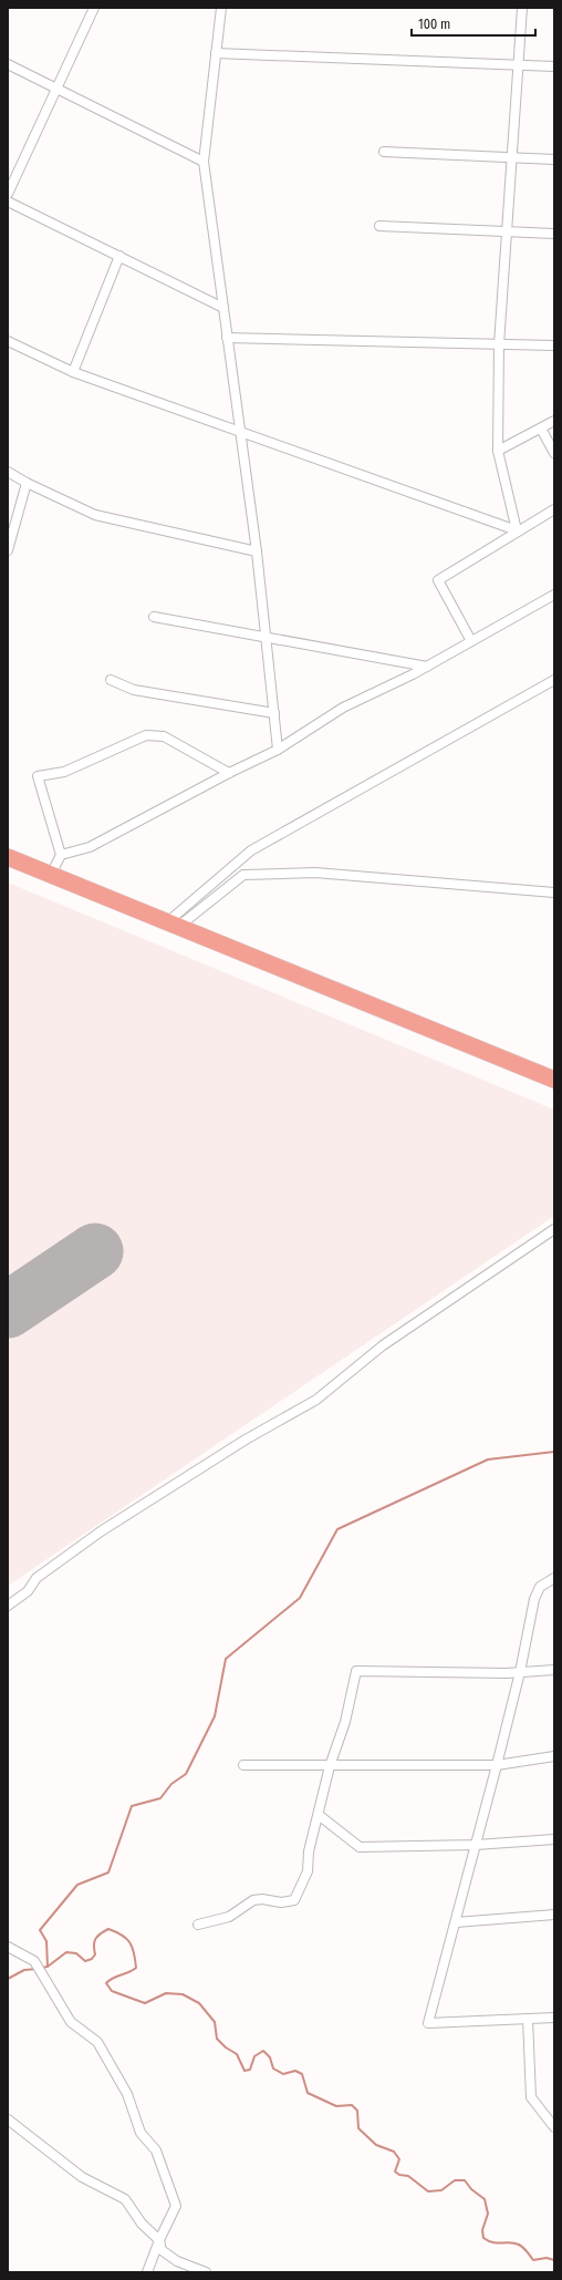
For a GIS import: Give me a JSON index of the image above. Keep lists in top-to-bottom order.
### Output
{
  "scale_bar": "100 m"
}
